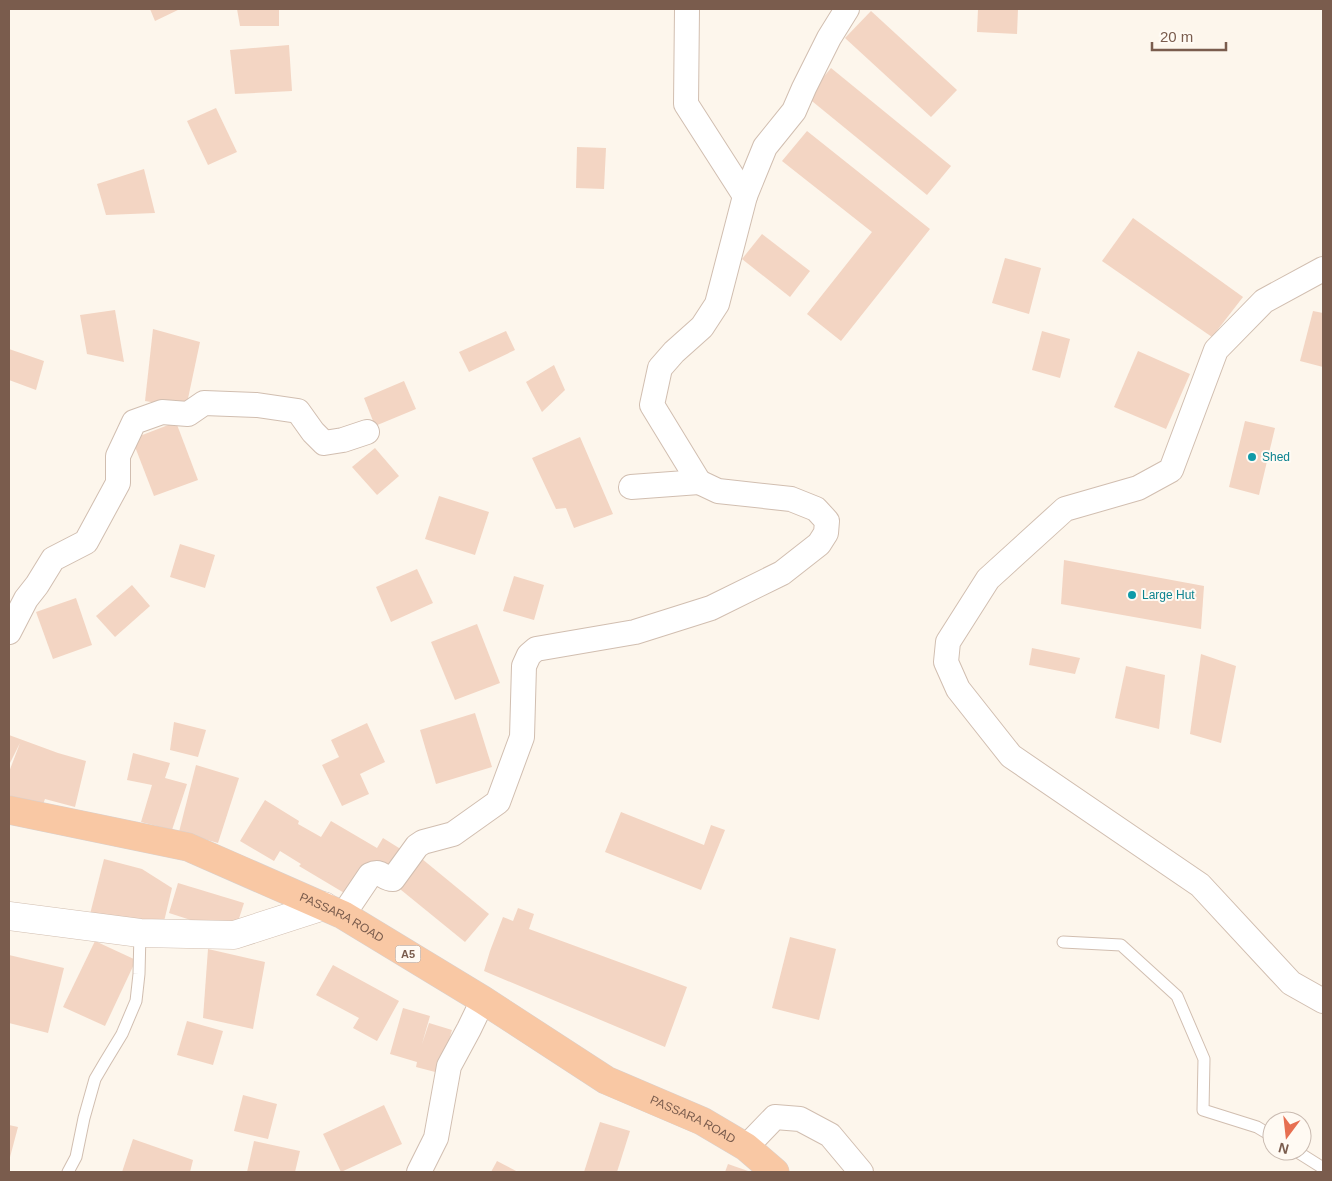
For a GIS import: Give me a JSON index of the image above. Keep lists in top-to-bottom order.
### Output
{
  "streets": {
    "highway": ["PASSARA ROAD", "A5"]
  },
  "places": ["Shed", "Large Hut"],
  "scale_bar": "20 m",
  "north": "bottom"
}
